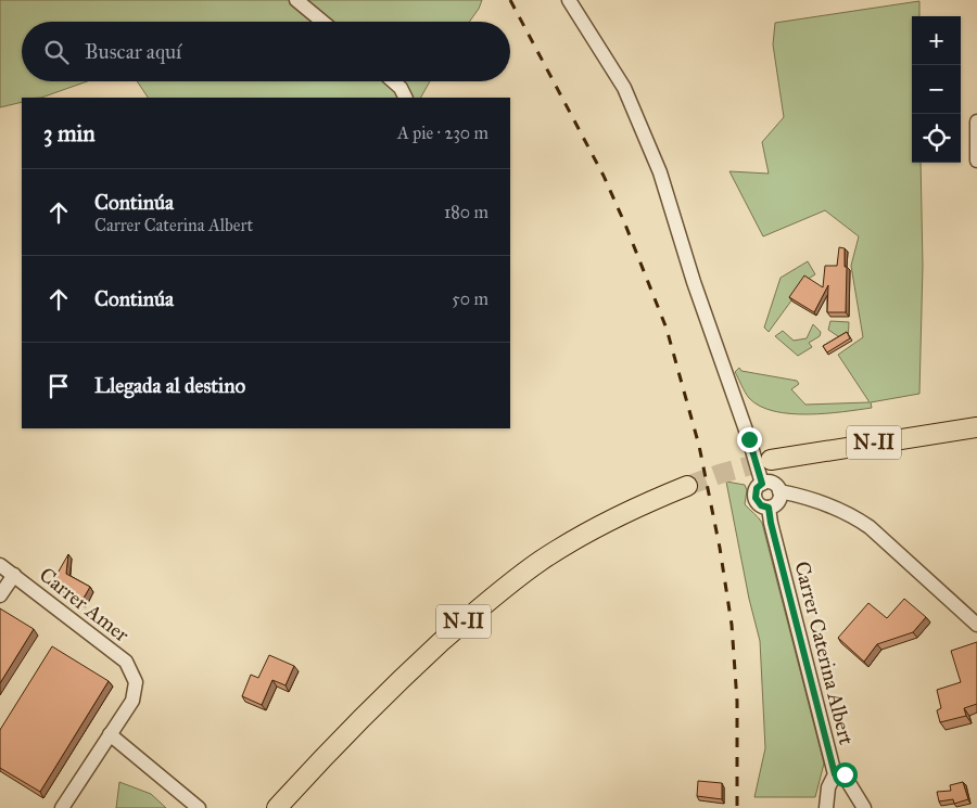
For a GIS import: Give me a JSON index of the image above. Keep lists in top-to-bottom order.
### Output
{
  "streets": {
    "highway": ["N-II"],
    "street": ["Carrer Amer", "Carrer Caterina Albert"]
  },
  "page": {
    "map_buttons": ["+", "−"],
    "search": "Buscar aquí",
    "heading": ["3 min", "A pie · 230 m"],
    "list": [
      ["Continúa", "Carrer Caterina Albert", "180 m"],
      ["Continúa", "50 m"],
      "Llegada al destino"
    ]
  }
}
